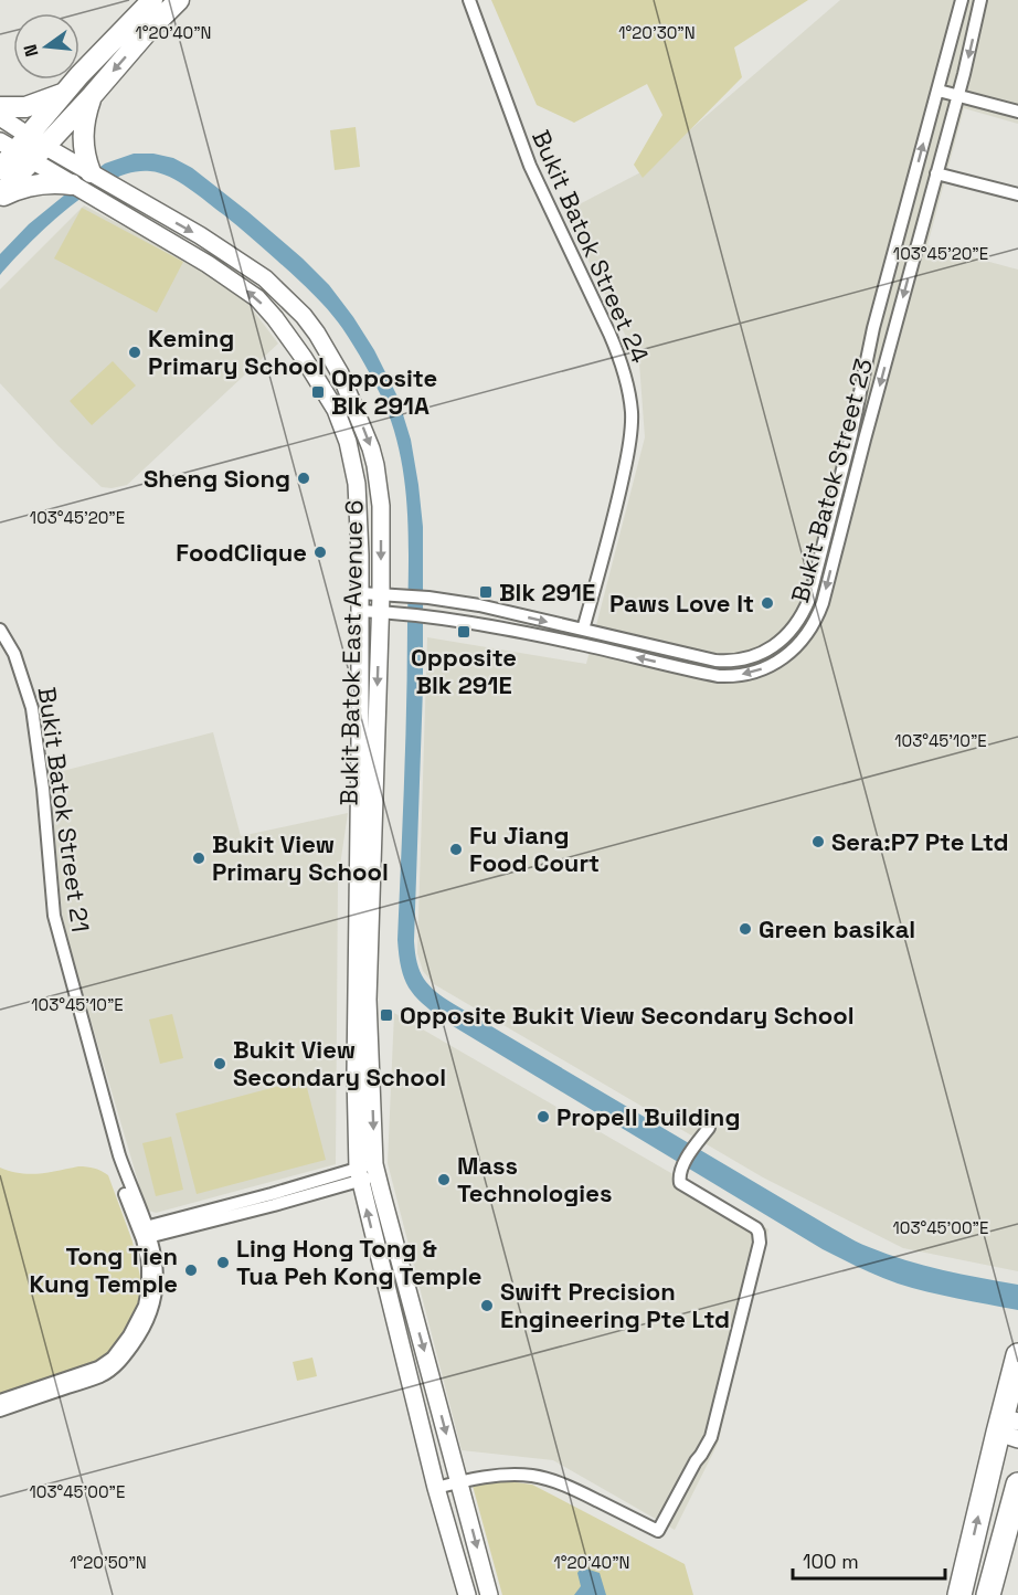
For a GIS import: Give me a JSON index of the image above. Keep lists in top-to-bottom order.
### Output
{
  "streets": {
    "main road": ["Bukit Batok East Avenue 6"],
    "street": ["Bukit Batok Street 24", "Bukit Batok Street 23", "Bukit Batok Street 21"]
  },
  "crossings": [
    ["Bukit Batok Street 24", "Bukit Batok Street 23"],
    ["Bukit Batok Street 23", "Bukit Batok East Avenue 6"]
  ],
  "places": {
    "other": [
      "Keming Primary School",
      "Sheng Siong",
      "FoodClique",
      "Paws Love It",
      "Sera:P7 Pte Ltd",
      "Fu Jiang Food Court",
      "Bukit View Primary School",
      "Green basikal",
      "Bukit View Secondary School",
      "Propell Building",
      "Mass Technologies",
      "Ling Hong Tong & Tua Peh Kong Temple",
      "Tong Tien Kung Temple",
      "Swift Precision Engineering Pte Ltd"
    ],
    "transit": [
      "Opposite Blk 291A",
      "Blk 291E",
      "Opposite Blk 291E",
      "Opposite Bukit View Secondary School"
    ]
  },
  "scale_bar": "100 m",
  "north": "left",
  "coordinates": [
    "1°20'40\"N",
    "1°20'30\"N",
    "103°45'20\"E",
    "103°45'10\"E",
    "103°45'00\"E",
    "1°20'50\"N"
  ]
}
